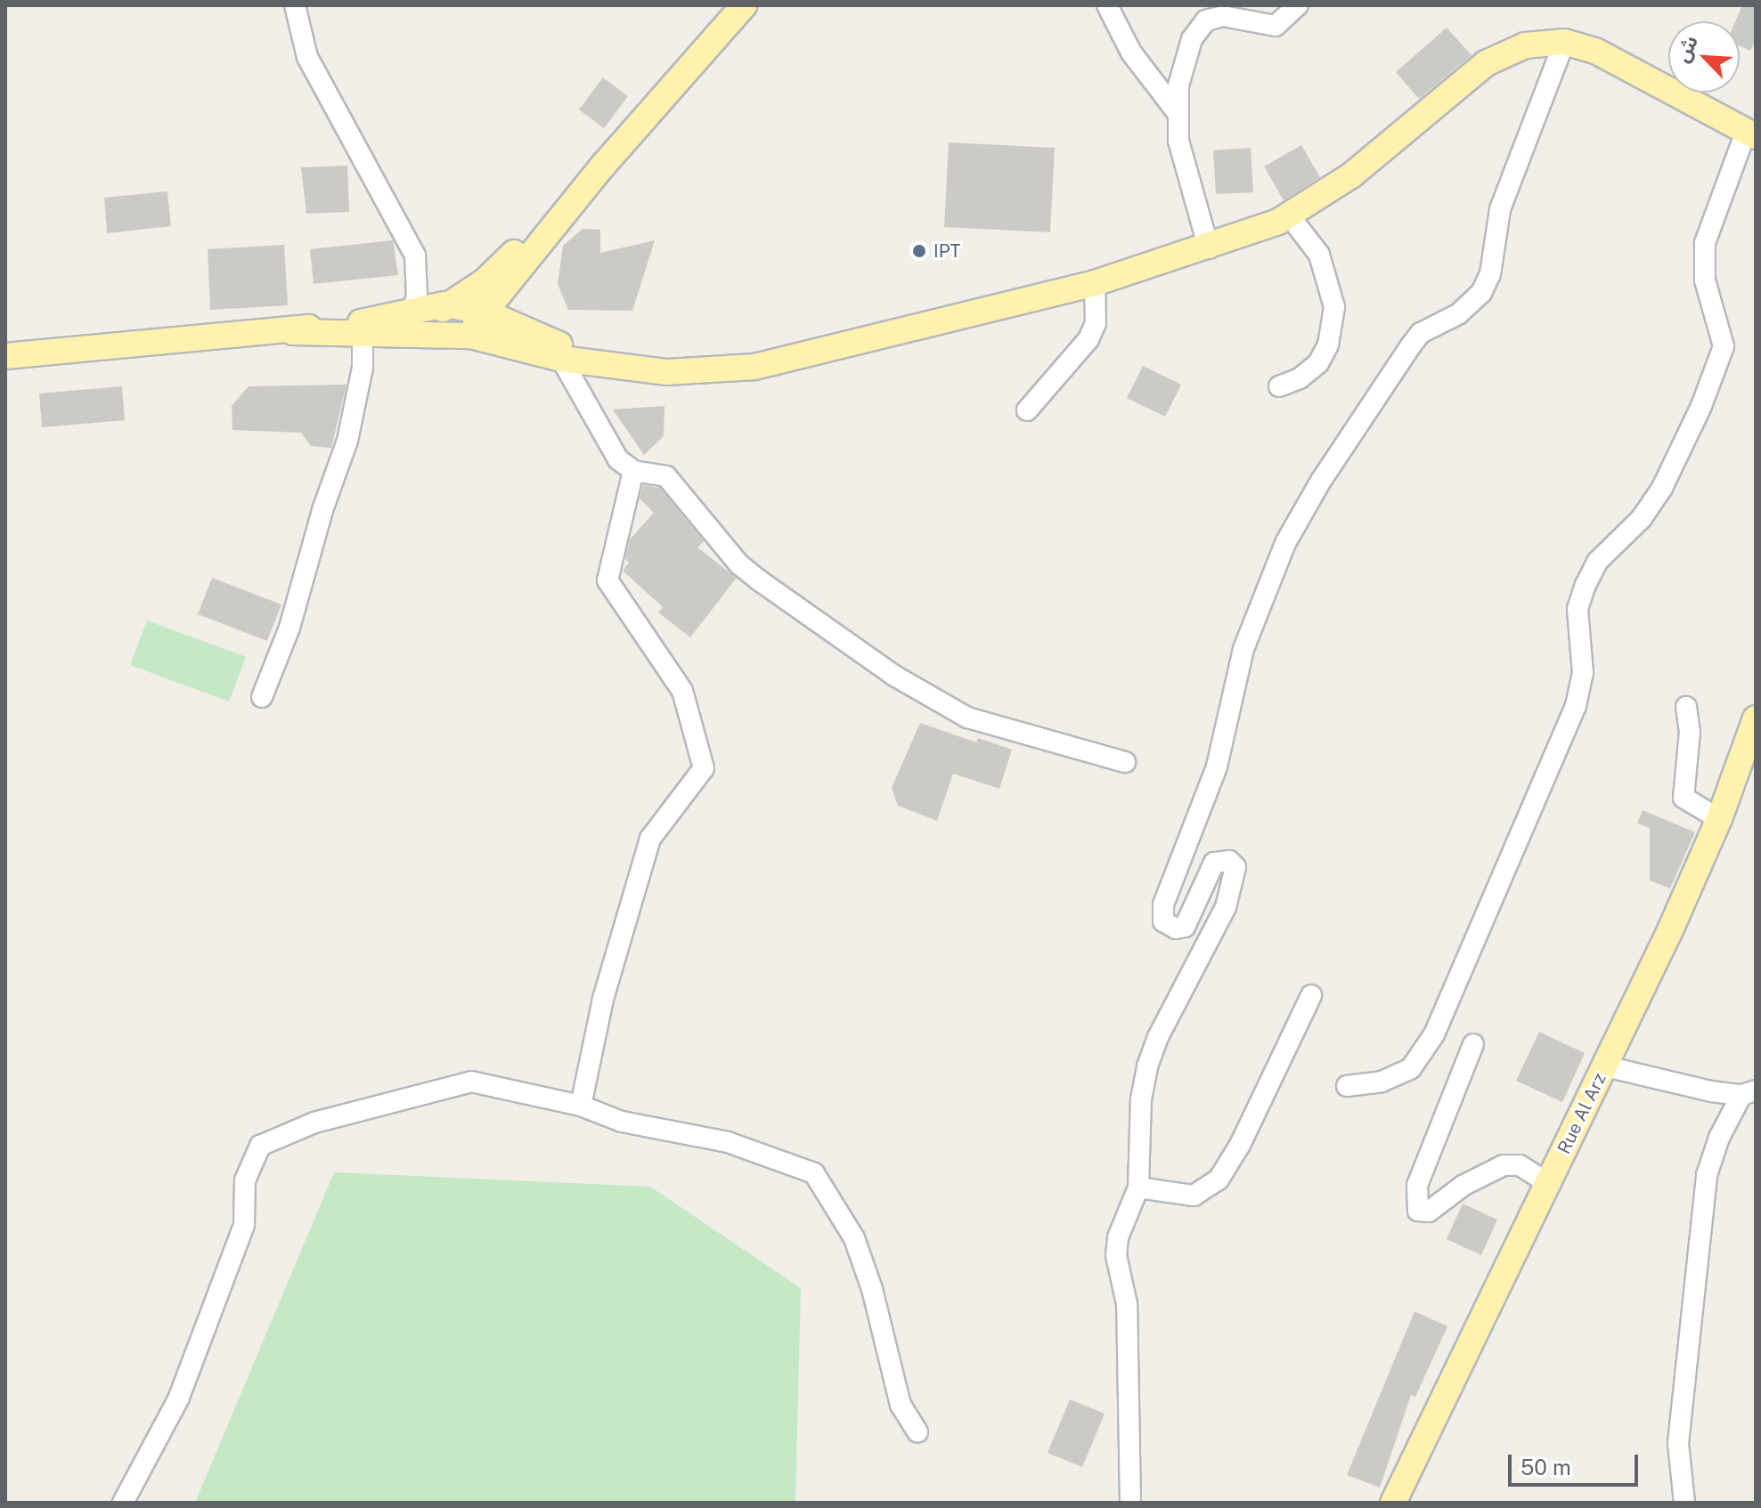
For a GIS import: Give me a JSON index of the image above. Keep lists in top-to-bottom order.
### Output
{
  "streets": {
    "main road": ["Rue Al Arz"]
  },
  "places": ["IPT"],
  "scale_bar": "50 m",
  "north": "top left"
}
